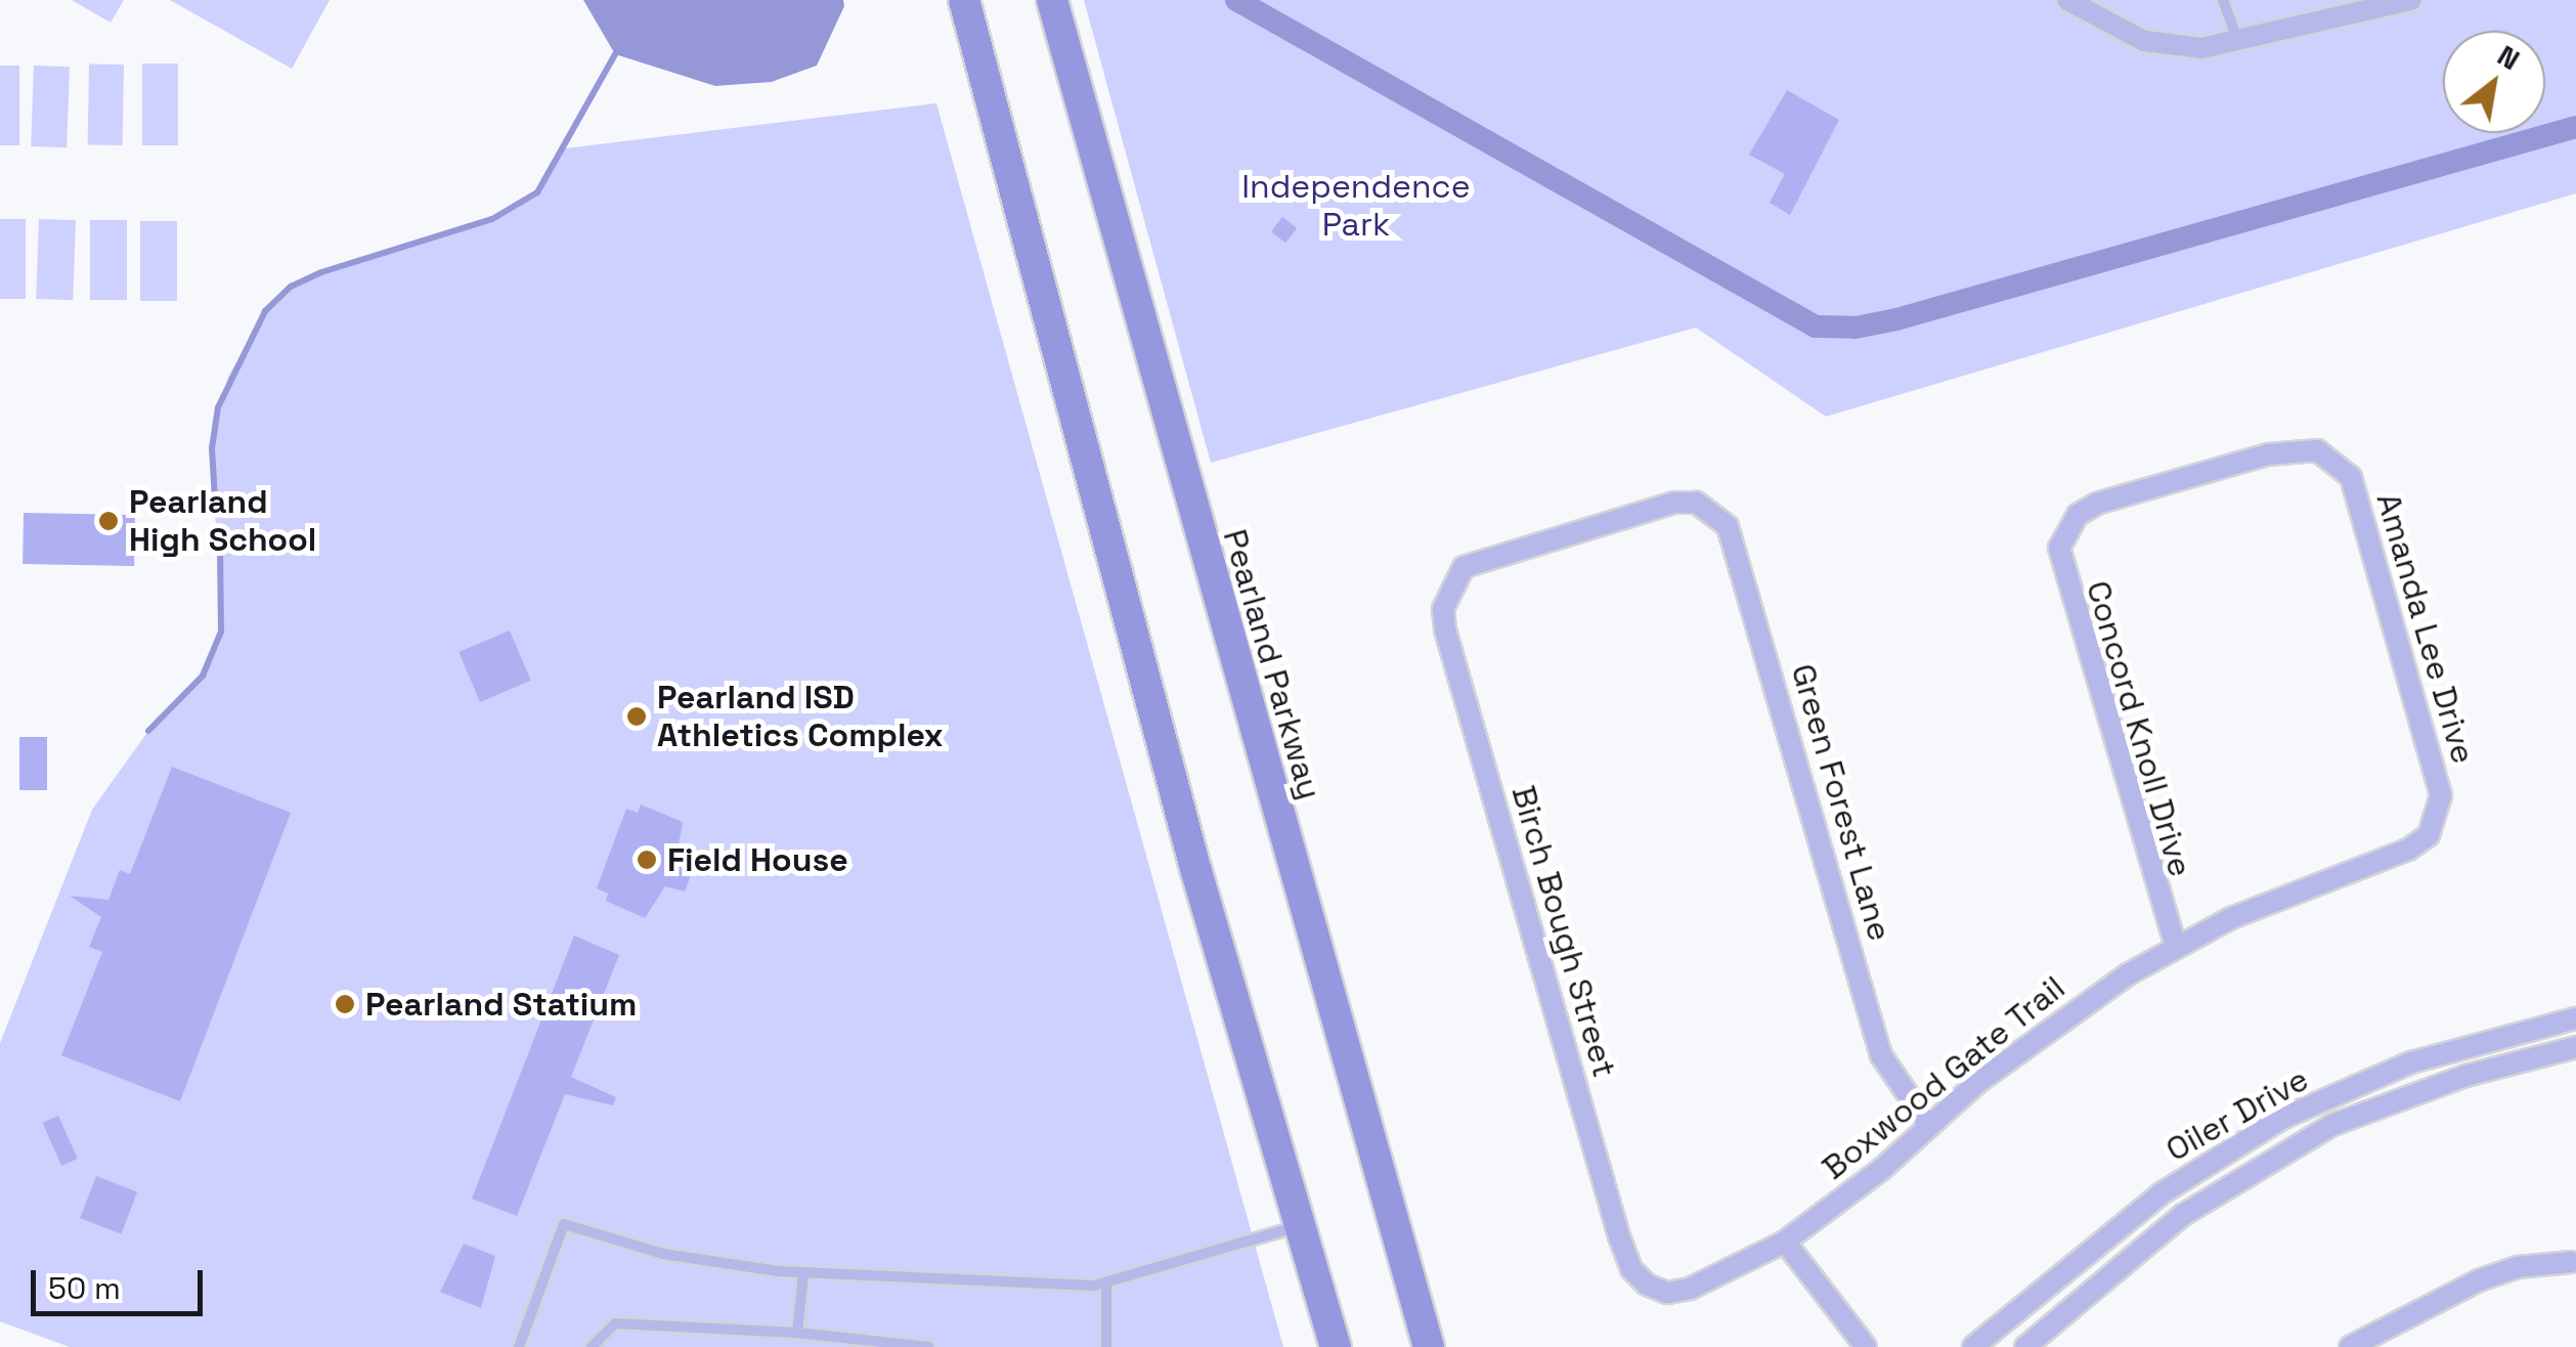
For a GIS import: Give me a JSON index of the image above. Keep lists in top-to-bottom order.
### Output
{
  "streets": {
    "main road": ["Pearland Parkway"],
    "street": [
      "Amanda Lee Drive",
      "Concord Knoll Drive",
      "Green Forest Lane",
      "Birch Bough Street",
      "Boxwood Gate Trail",
      "Oiler Drive"
    ]
  },
  "crossings": [
    ["Amanda Lee Drive", "Concord Knoll Drive"],
    ["Amanda Lee Drive", "Boxwood Gate Trail"],
    ["Concord Knoll Drive", "Boxwood Gate Trail"],
    ["Green Forest Lane", "Birch Bough Street"],
    ["Green Forest Lane", "Boxwood Gate Trail"],
    ["Birch Bough Street", "Boxwood Gate Trail"]
  ],
  "parks": ["Independence Park"],
  "places": [
    "Pearland High School",
    "Pearland ISD Athletics Complex",
    "Field House",
    "Pearland Statium"
  ],
  "scale_bar": "50 m",
  "north": "top right"
}
